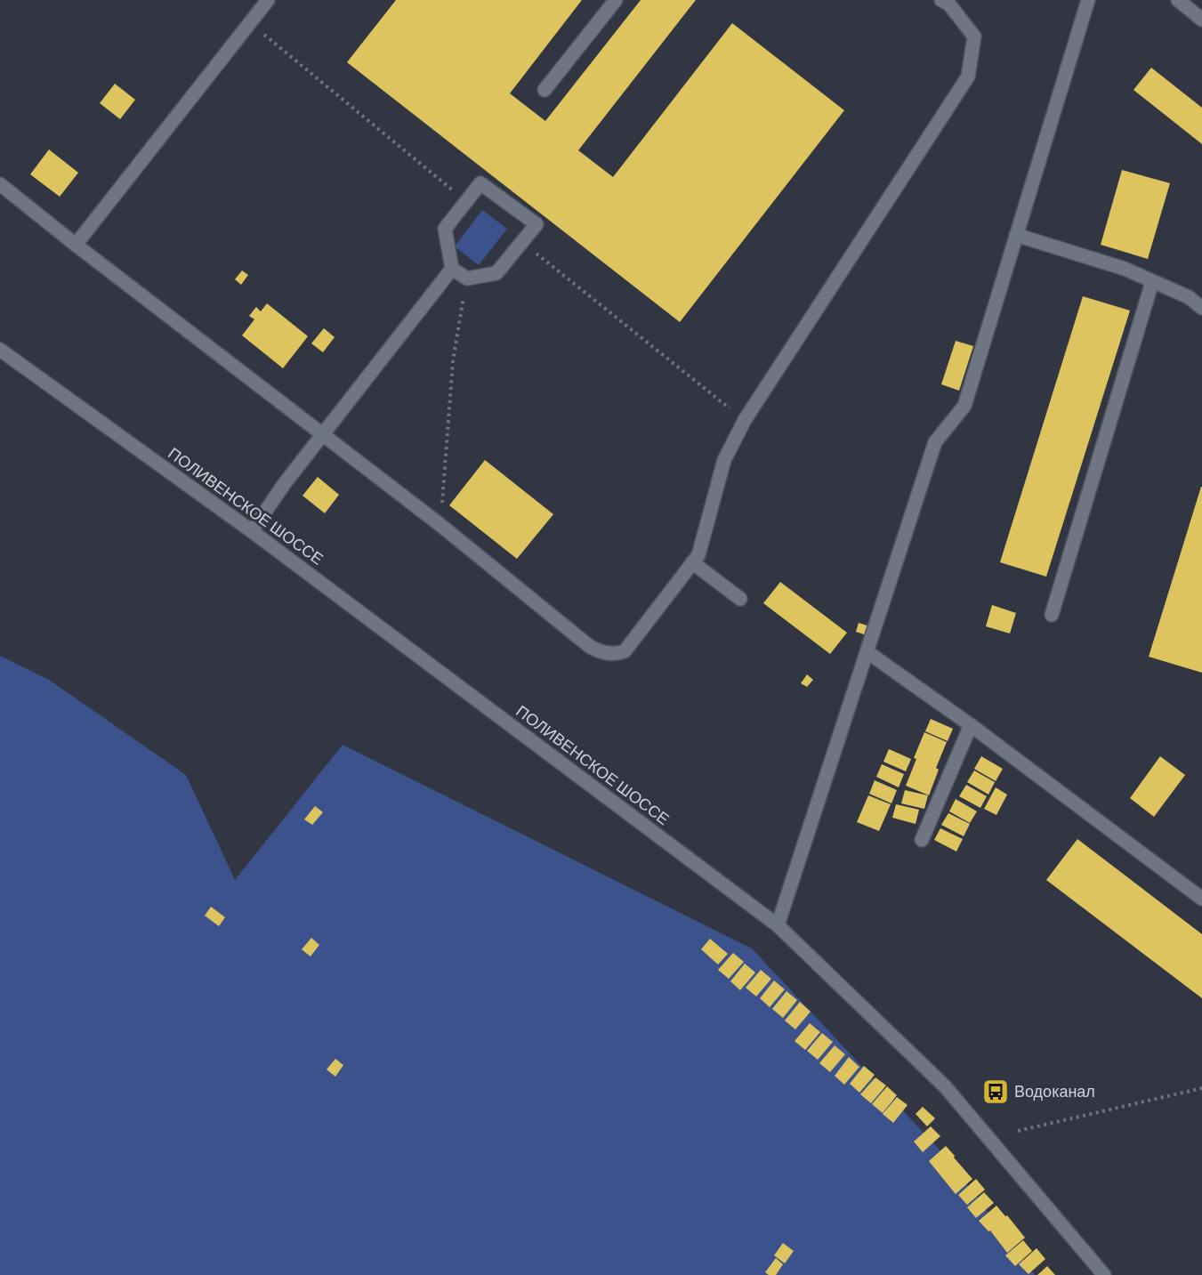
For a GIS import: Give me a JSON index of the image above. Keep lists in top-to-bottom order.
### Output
{
  "streets": {
    "street": ["ПОЛИВЕНСКОЕ ШОССЕ"]
  },
  "places": {
    "bus stop": ["Водоканал"]
  }
}
